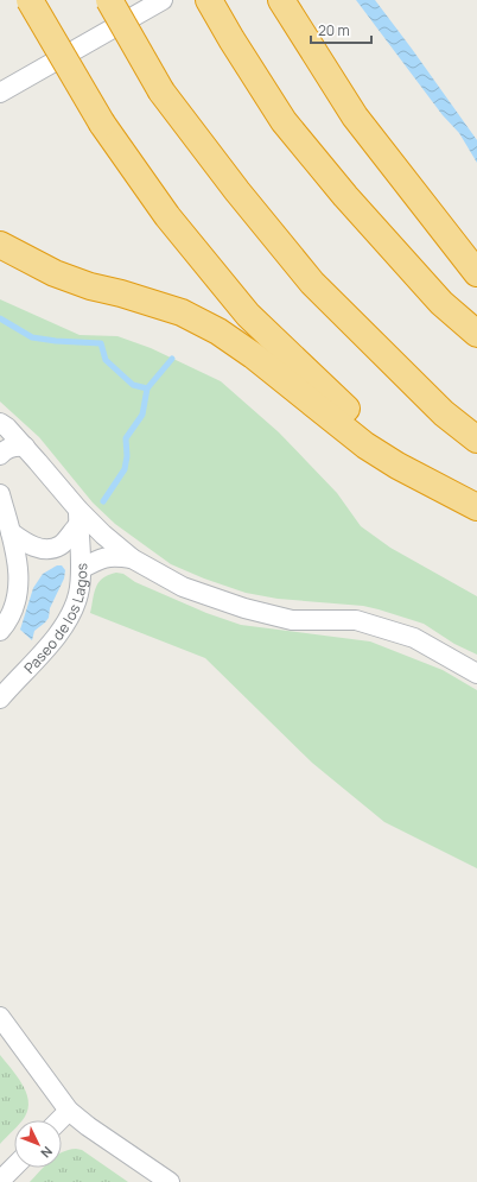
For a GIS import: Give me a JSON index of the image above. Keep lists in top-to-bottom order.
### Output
{
  "streets": {
    "street": ["Paseo de los Lagos"]
  },
  "scale_bar": "20 m",
  "north": "bottom right"
}
